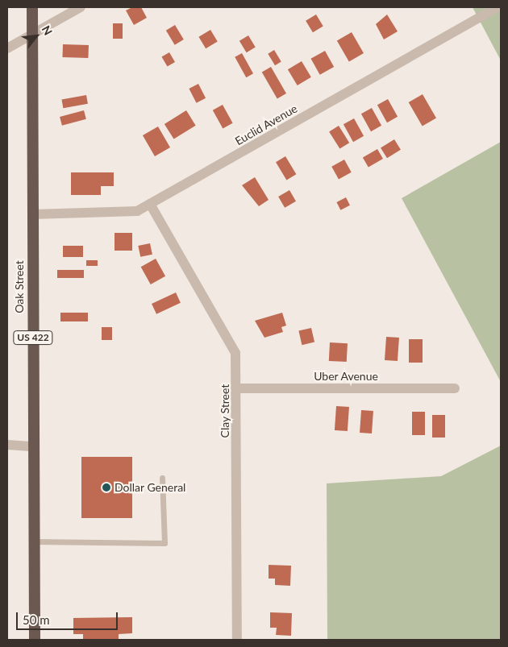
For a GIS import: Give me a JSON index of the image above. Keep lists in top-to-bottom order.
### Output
{
  "streets": {
    "highway": ["Oak Street", "US 422"],
    "street": ["Euclid Avenue", "Uber Avenue", "Clay Street"]
  },
  "crossings": [
    ["Euclid Avenue", "Oak Street"],
    ["Euclid Avenue", "Clay Street"],
    ["Uber Avenue", "Clay Street"]
  ],
  "places": ["Dollar General"],
  "scale_bar": "50 m",
  "north": "top right"
}
